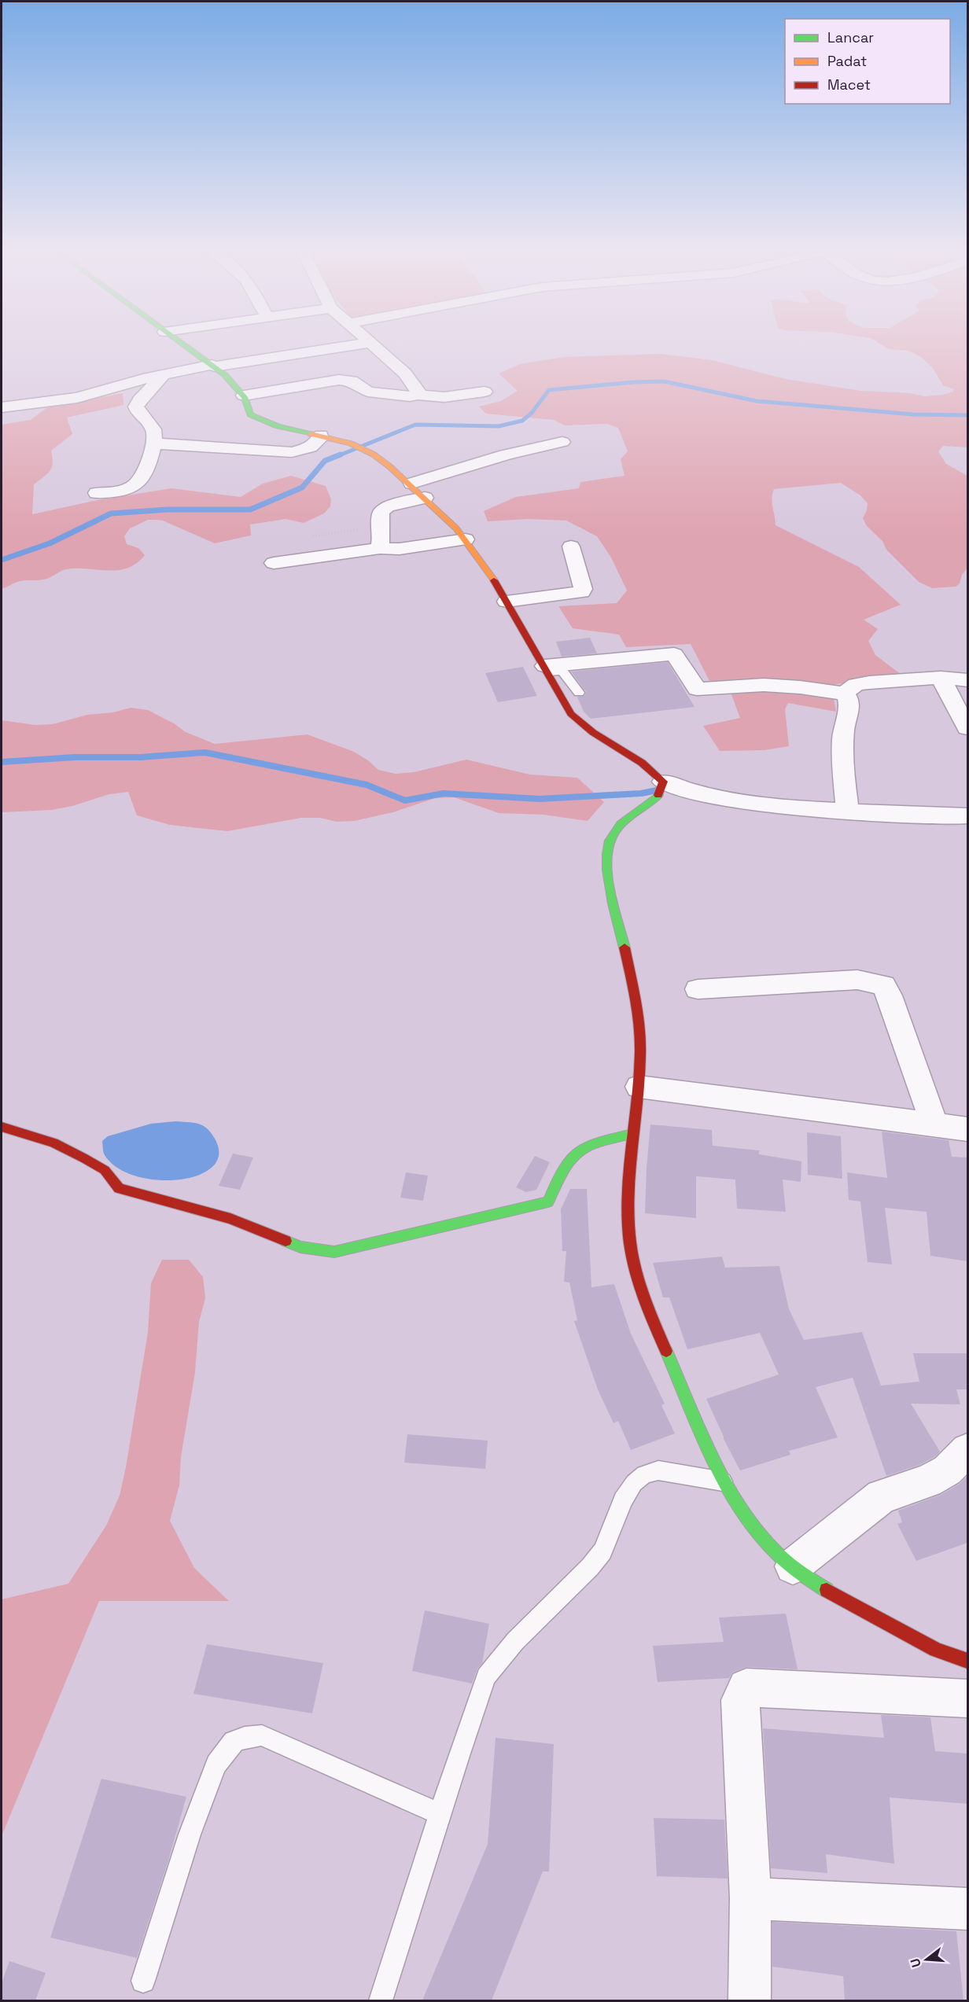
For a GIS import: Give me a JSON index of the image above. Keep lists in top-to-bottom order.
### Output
{
  "legend": ["Lancar", "Padat", "Macet"],
  "north": "left"
}
